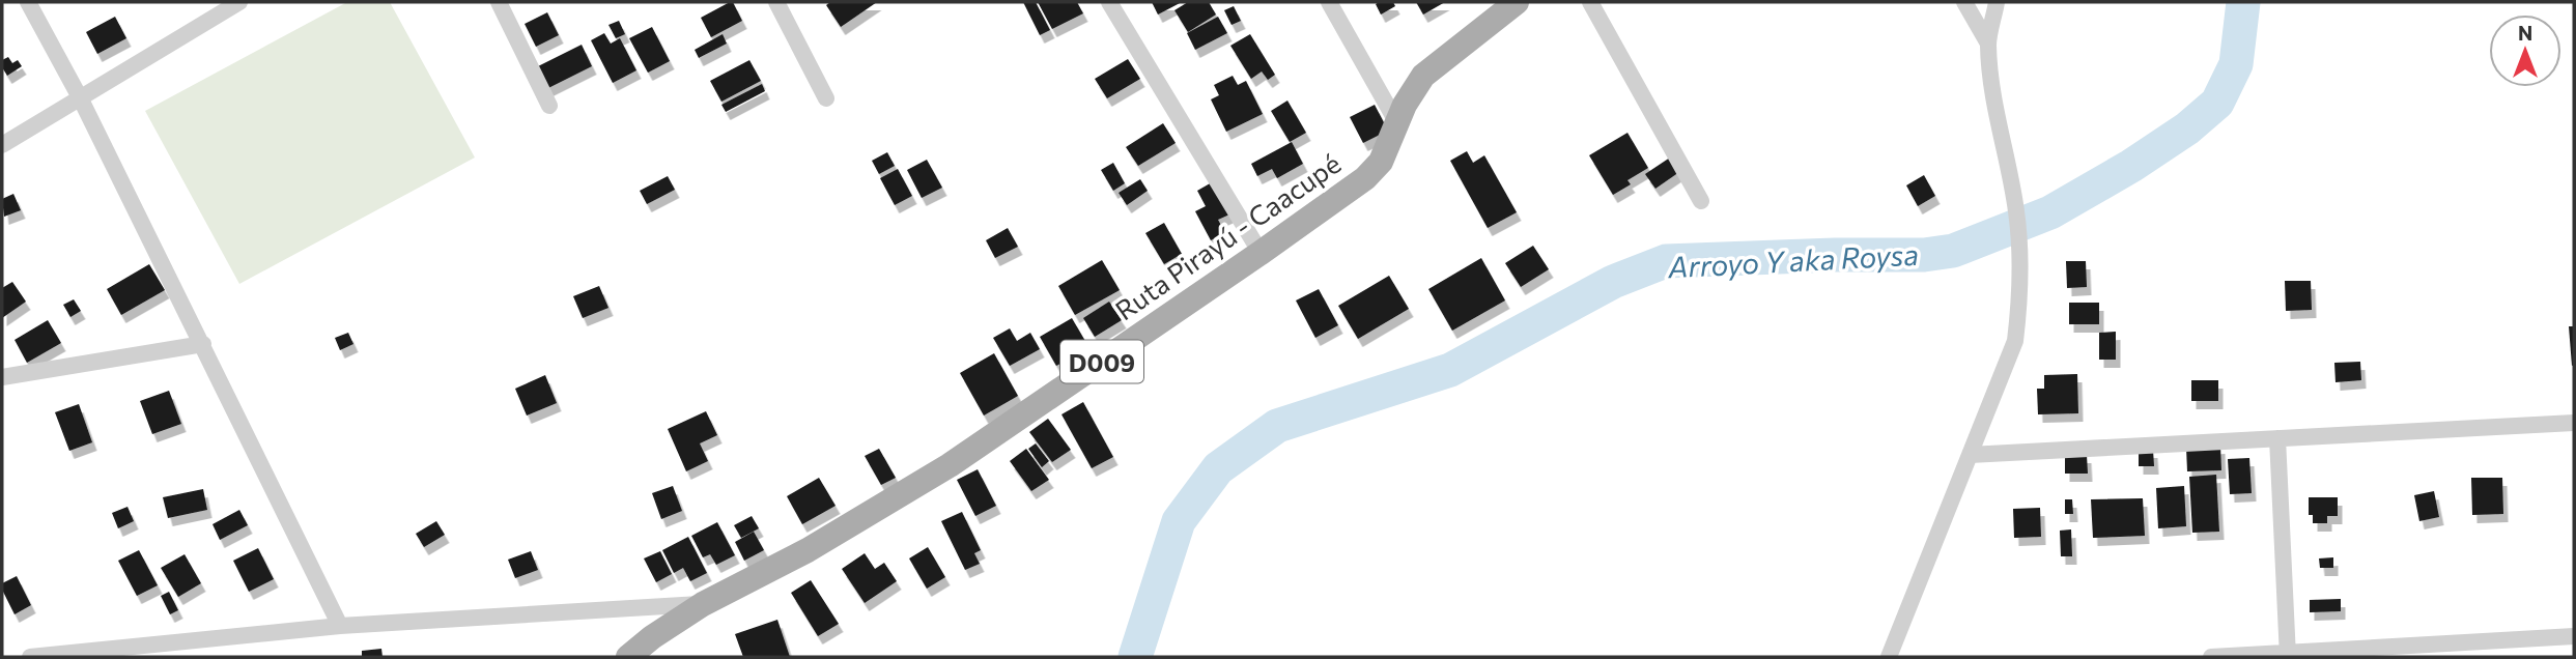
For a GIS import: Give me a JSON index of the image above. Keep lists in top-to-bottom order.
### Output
{
  "streets": {
    "main road": ["Ruta Pirayú - Caacupé", "D009"]
  },
  "water": ["Arroyo Y aka Roysa"],
  "north": "top"
}
